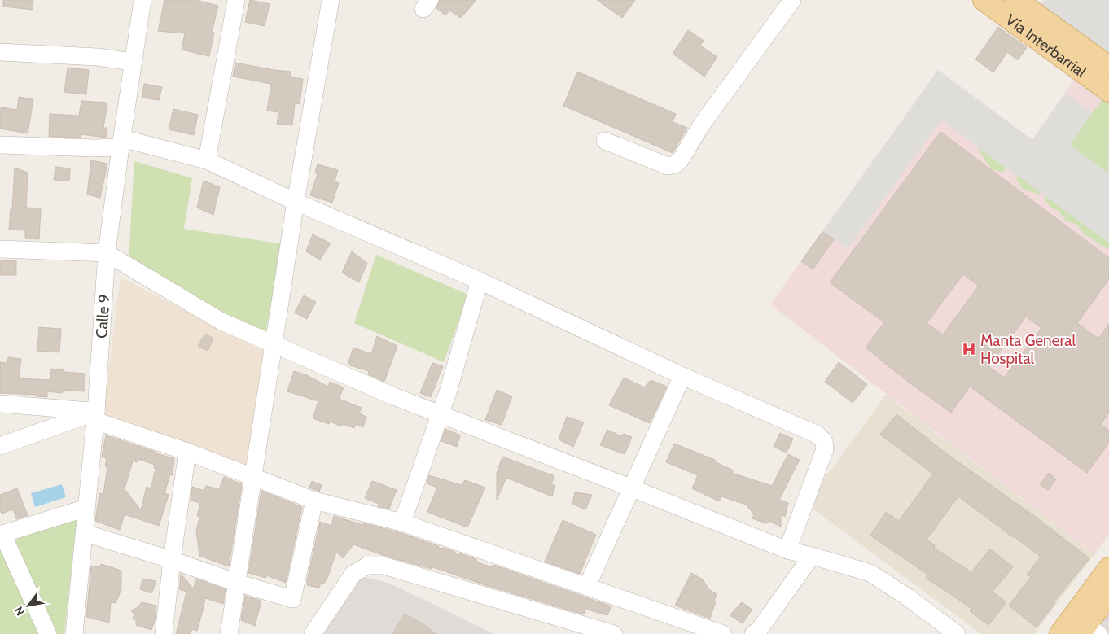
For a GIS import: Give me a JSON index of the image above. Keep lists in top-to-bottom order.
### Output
{
  "streets": {
    "main road": ["Vía Interbarrial"],
    "street": ["Calle 9"]
  },
  "places": {
    "hospital": ["Manta General Hospital"]
  },
  "north": "bottom left"
}
